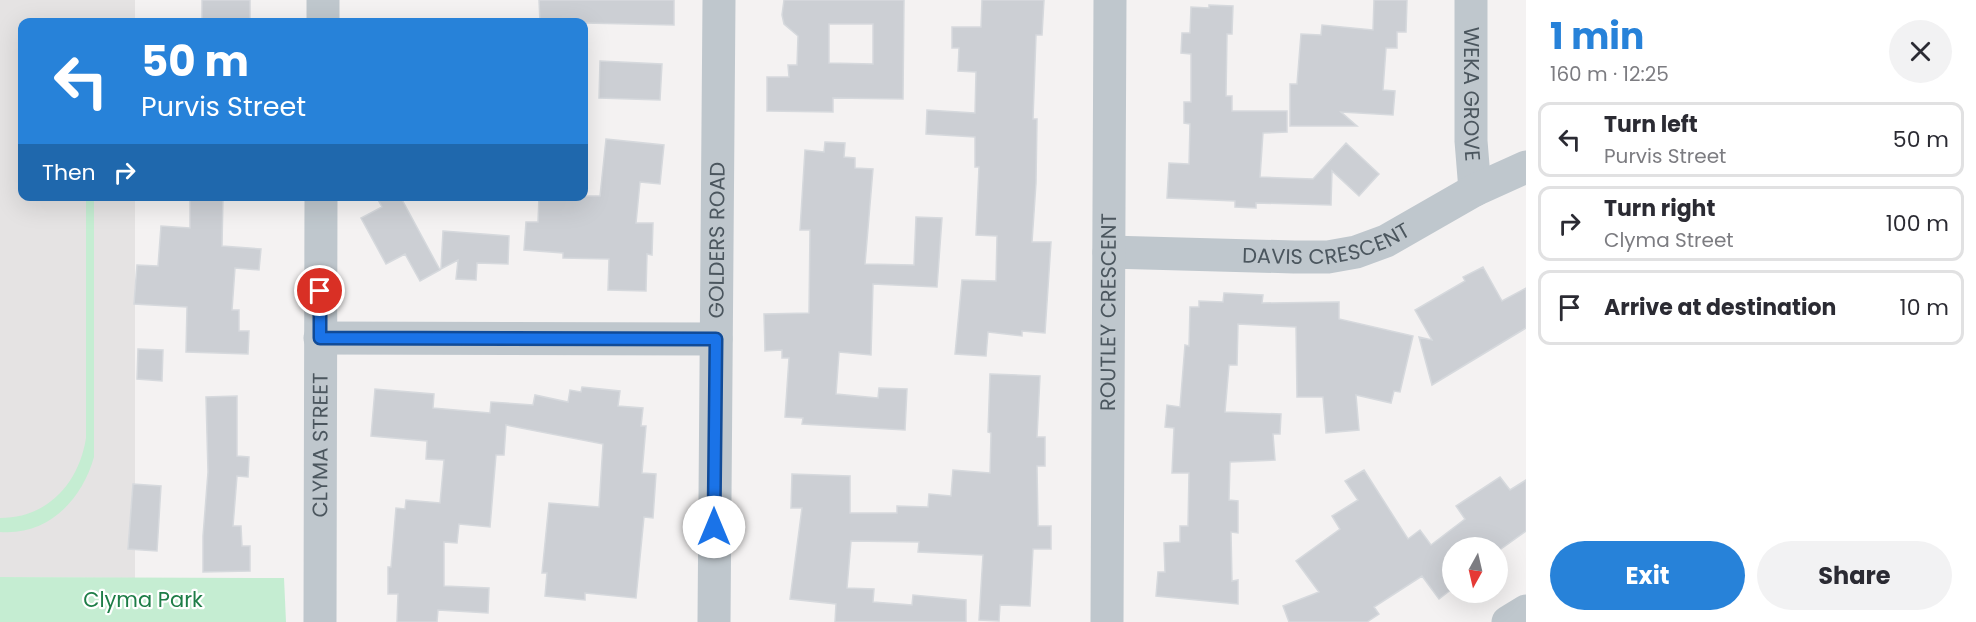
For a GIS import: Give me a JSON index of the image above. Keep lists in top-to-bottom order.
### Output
{
  "streets": {
    "street": [
      "WEKA GROVE",
      "GOLDERS ROAD",
      "DAVIS CRESCENT",
      "ROUTLEY CRESCENT",
      "CLYMA STREET"
    ]
  },
  "crossings": [
    ["WEKA GROVE", "DAVIS CRESCENT"],
    ["DAVIS CRESCENT", "ROUTLEY CRESCENT"]
  ],
  "parks": ["Clyma Park"],
  "north": "bottom",
  "page": {
    "heading": ["1 min", "160 m · 12:25"],
    "turn": ["50 m", "Purvis Street"],
    "list": [
      {
        "name": "Turn left",
        "note": "Purvis Street",
        "value": "50 m"
      },
      {
        "name": "Turn right",
        "note": "Clyma Street",
        "value": "100 m"
      },
      {
        "name": "Arrive at destination",
        "value": "10 m"
      }
    ],
    "then": "Then",
    "buttons": ["Exit", "Share"]
  }
}
